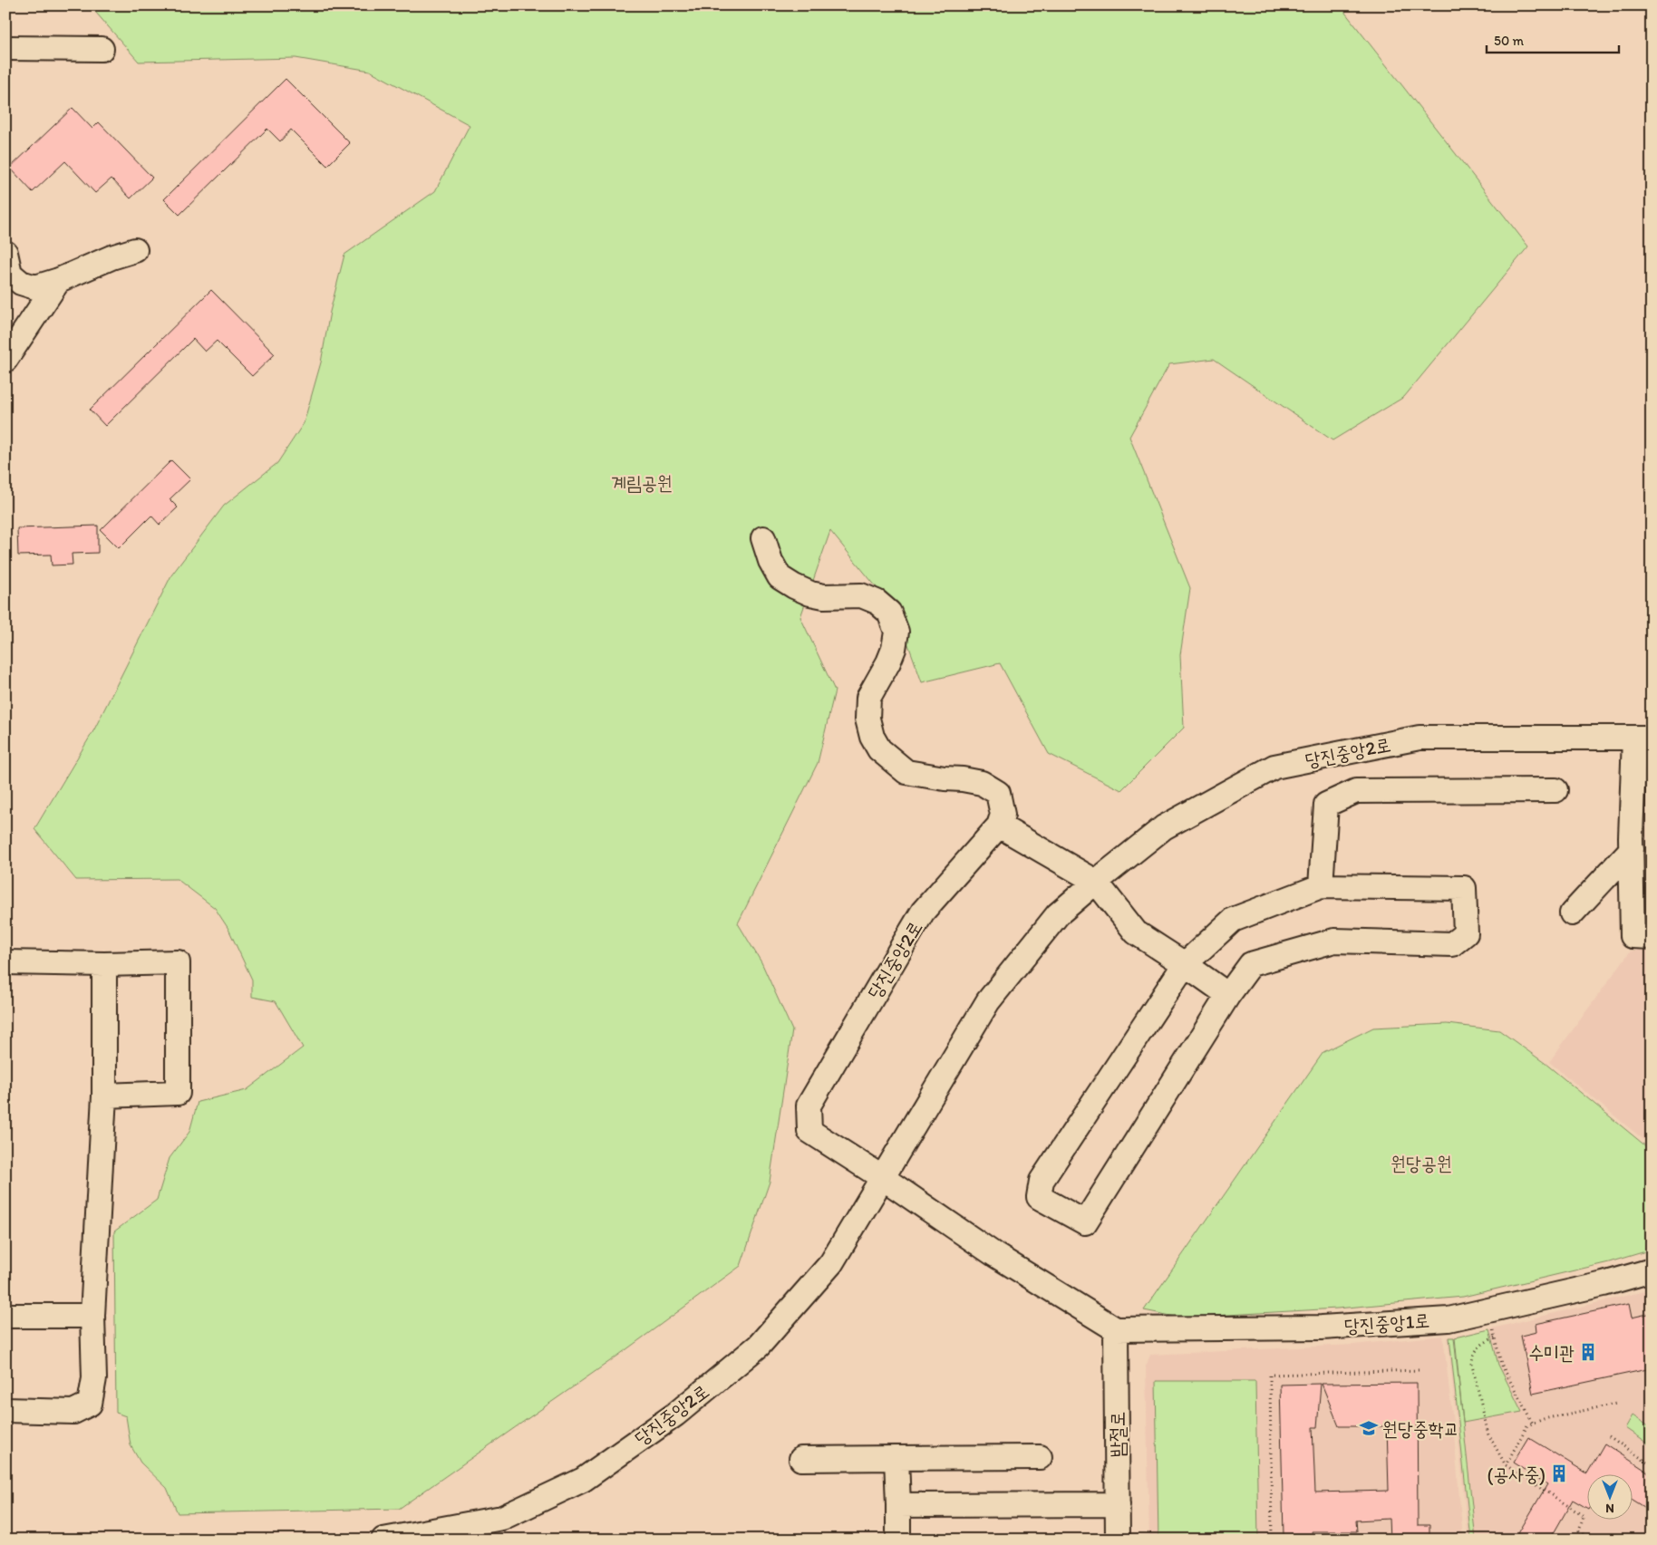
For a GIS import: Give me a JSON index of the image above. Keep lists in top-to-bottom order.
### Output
{
  "streets": {
    "street": ["당진중앙2로", "당진중앙1로", "밤절로"]
  },
  "crossings": [
    ["당진중앙1로", "밤절로"]
  ],
  "parks": ["계림공원", "원당공원"],
  "places": {
    "building": ["수미관", "(공사중)"],
    "school or university": ["원당중학교"]
  },
  "scale_bar": "50 m",
  "north": "bottom"
}
